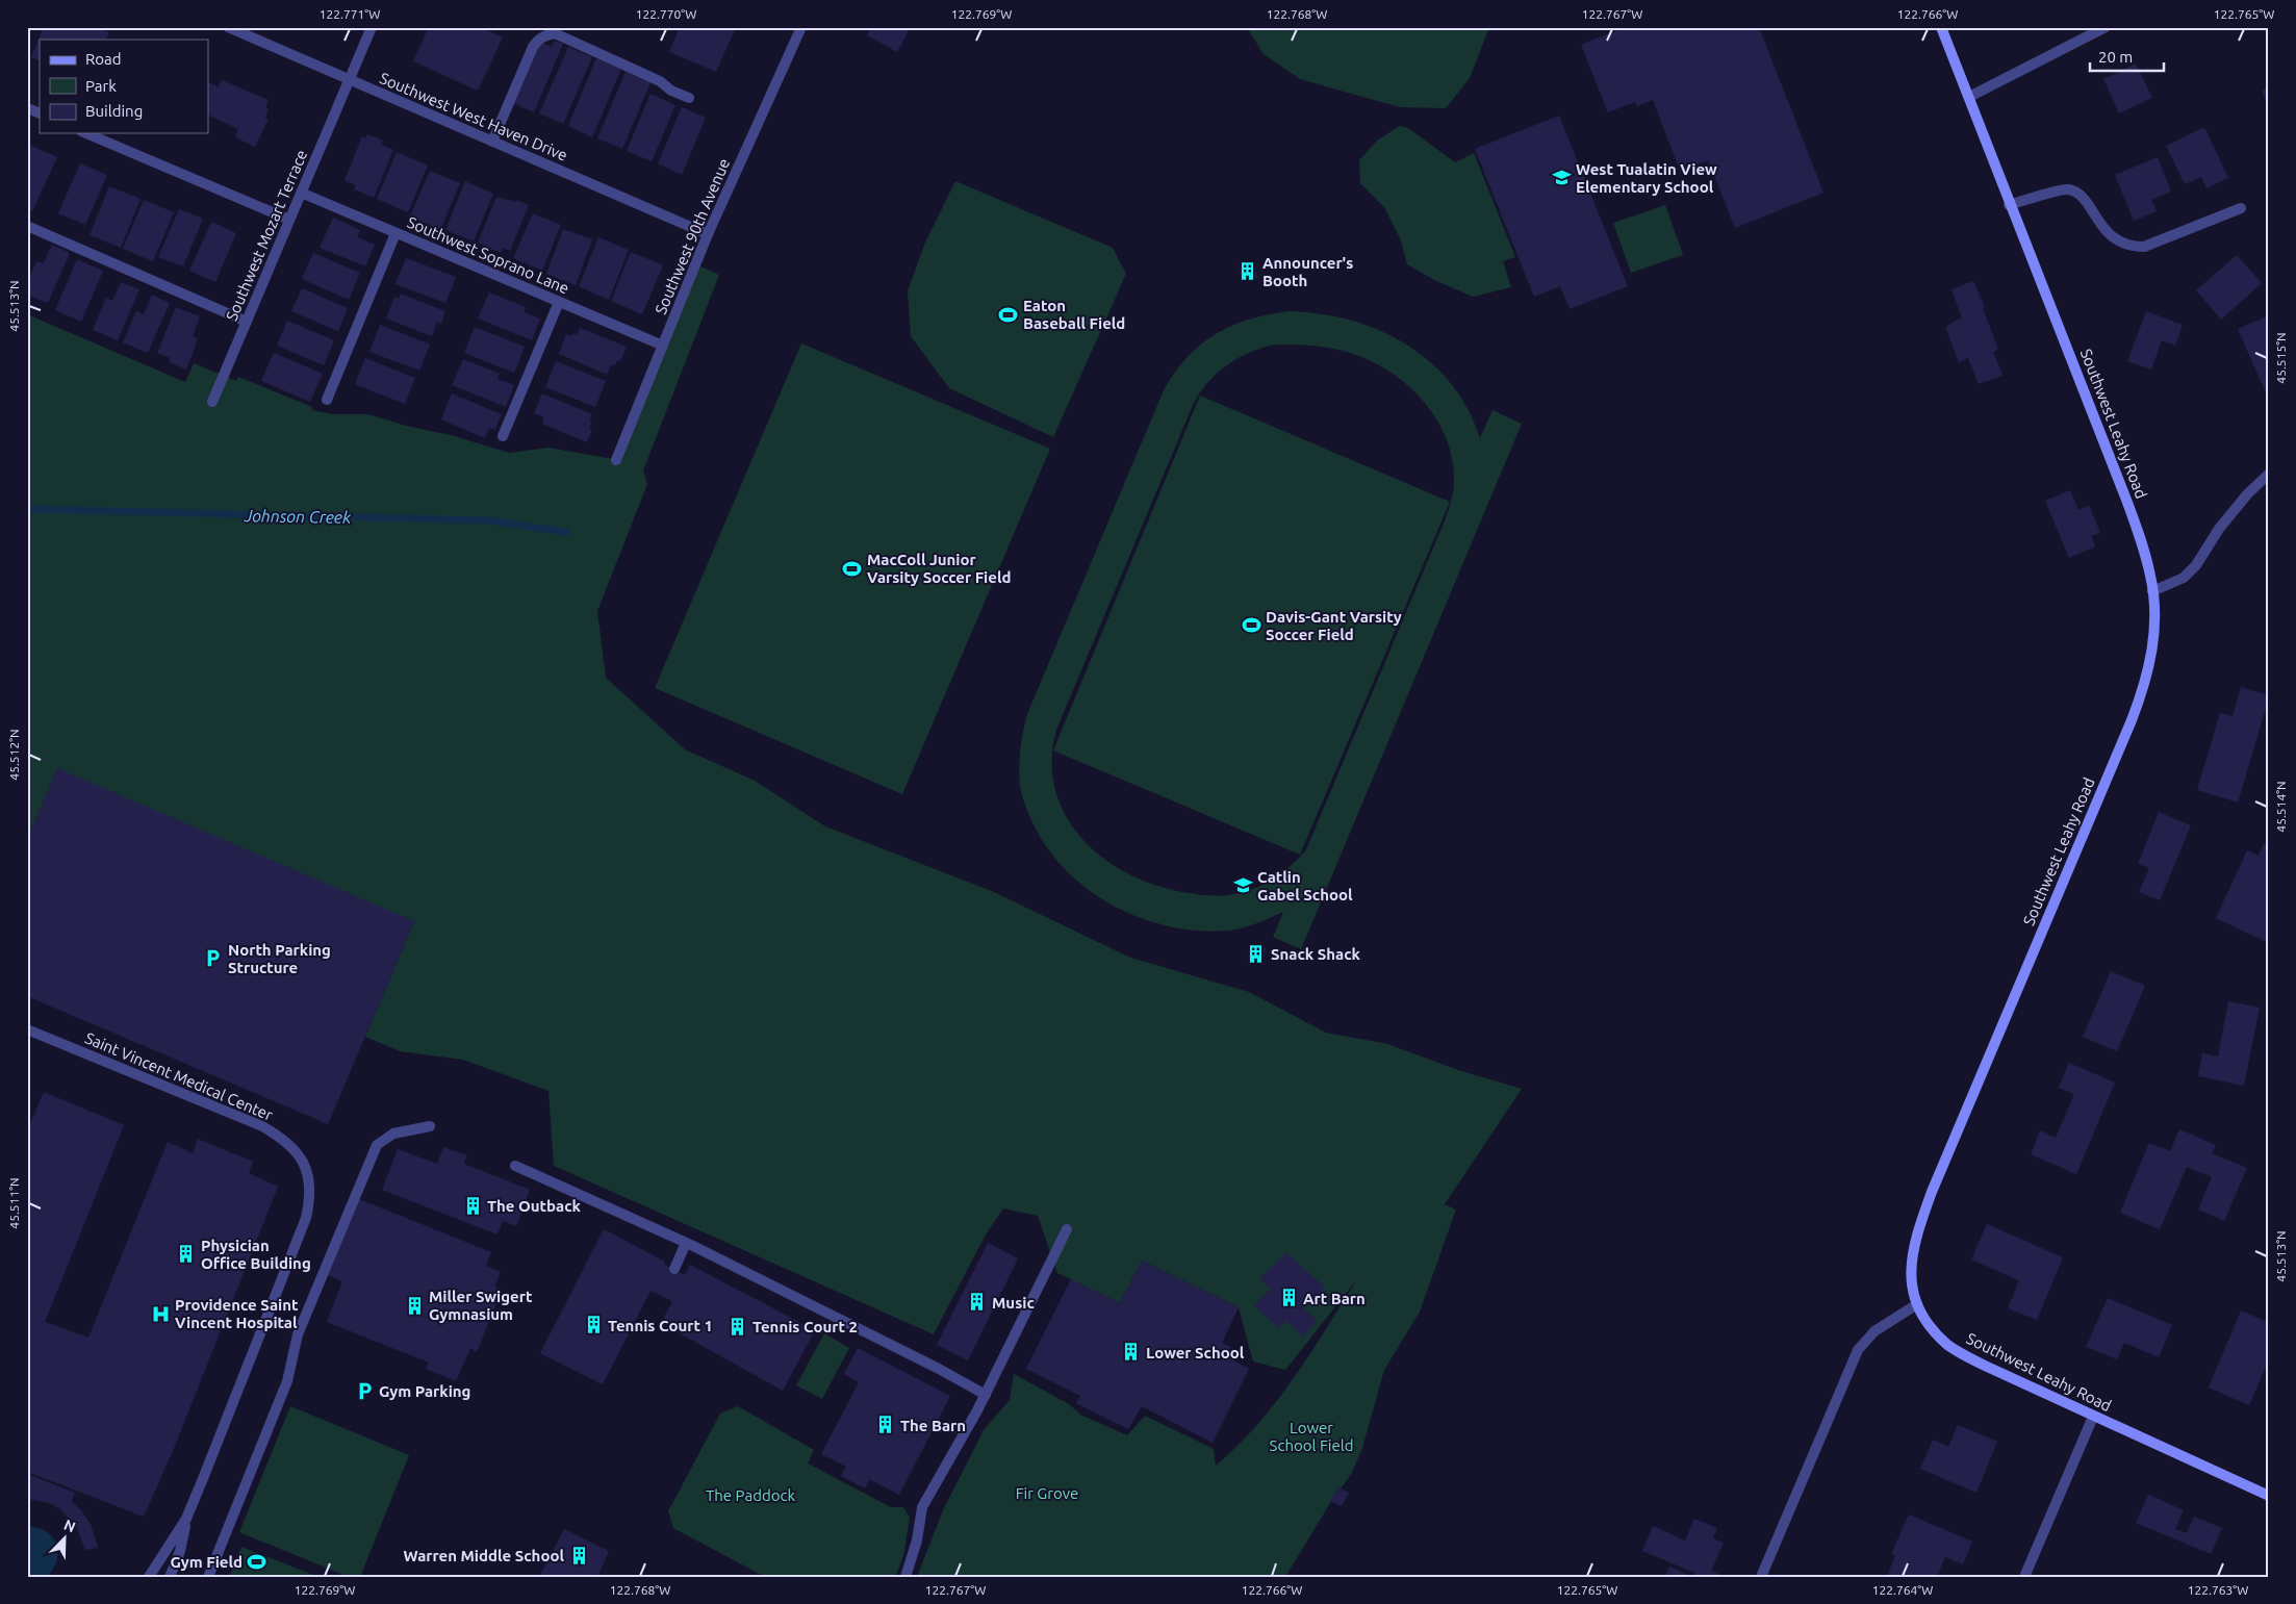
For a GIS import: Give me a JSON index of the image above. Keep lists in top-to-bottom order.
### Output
{
  "streets": {
    "street": [
      "Southwest West Haven Drive",
      "Southwest Mozart Terrace",
      "Southwest 90th Avenue",
      "Southwest Soprano Lane",
      "Southwest Leahy Road",
      "Saint Vincent Medical Center"
    ]
  },
  "crossings": [
    ["Southwest West Haven Drive", "Southwest Mozart Terrace"],
    ["Southwest West Haven Drive", "Southwest 90th Avenue"],
    ["Southwest Mozart Terrace", "Southwest Soprano Lane"],
    ["Southwest 90th Avenue", "Southwest Soprano Lane"]
  ],
  "water": ["Johnson Creek"],
  "parks": ["Lower School Field", "Fir Grove", "The Paddock"],
  "places": {
    "school or university": ["West Tualatin View Elementary School", "Catlin Gabel School"],
    "building": [
      "Announcer's Booth",
      "Snack Shack",
      "The Outback",
      "Physician Office Building",
      "Art Barn",
      "Music",
      "Miller Swigert Gymnasium",
      "Tennis Court 1",
      "Tennis Court 2",
      "Lower School",
      "The Barn",
      "Warren Middle School"
    ],
    "sports": [
      "Eaton Baseball Field",
      "MacColl Junior Varsity Soccer Field",
      "Davis-Gant Varsity Soccer Field",
      "Gym Field"
    ],
    "parking": ["North Parking Structure", "Gym Parking"],
    "hospital": ["Providence Saint Vincent Hospital"]
  },
  "legend": ["Road", "Park", "Building"],
  "scale_bar": "20 m",
  "north": "top right",
  "coordinates": [
    "122.771°W",
    "122.770°W",
    "122.769°W",
    "122.768°W",
    "122.767°W",
    "122.766°W",
    "122.765°W",
    "45.513°N",
    "45.515°N",
    "45.512°N",
    "45.514°N",
    "45.511°N",
    "122.764°W",
    "122.763°W"
  ]
}
